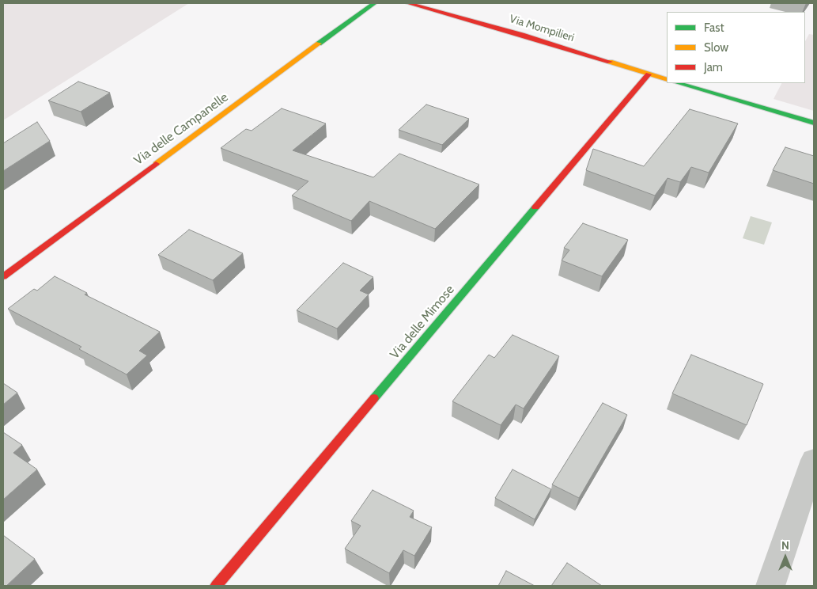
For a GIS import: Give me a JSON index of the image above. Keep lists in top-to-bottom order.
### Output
{
  "streets": {
    "street": ["Via Mompilieri", "Via delle Campanelle", "Via delle Mimose"]
  },
  "crossings": [
    ["Via Mompilieri", "Via delle Mimose"]
  ],
  "legend": ["Fast", "Slow", "Jam"],
  "north": "top"
}
